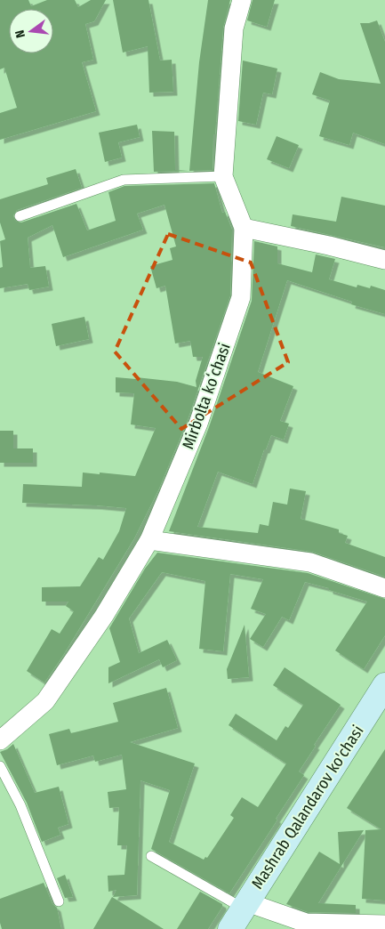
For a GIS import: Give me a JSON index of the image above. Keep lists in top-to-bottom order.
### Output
{
  "streets": {
    "main road": ["Mashrab Qalandarov ko'chasi"],
    "street": ["Mirbolta koʻchasi"]
  },
  "north": "left"
}
